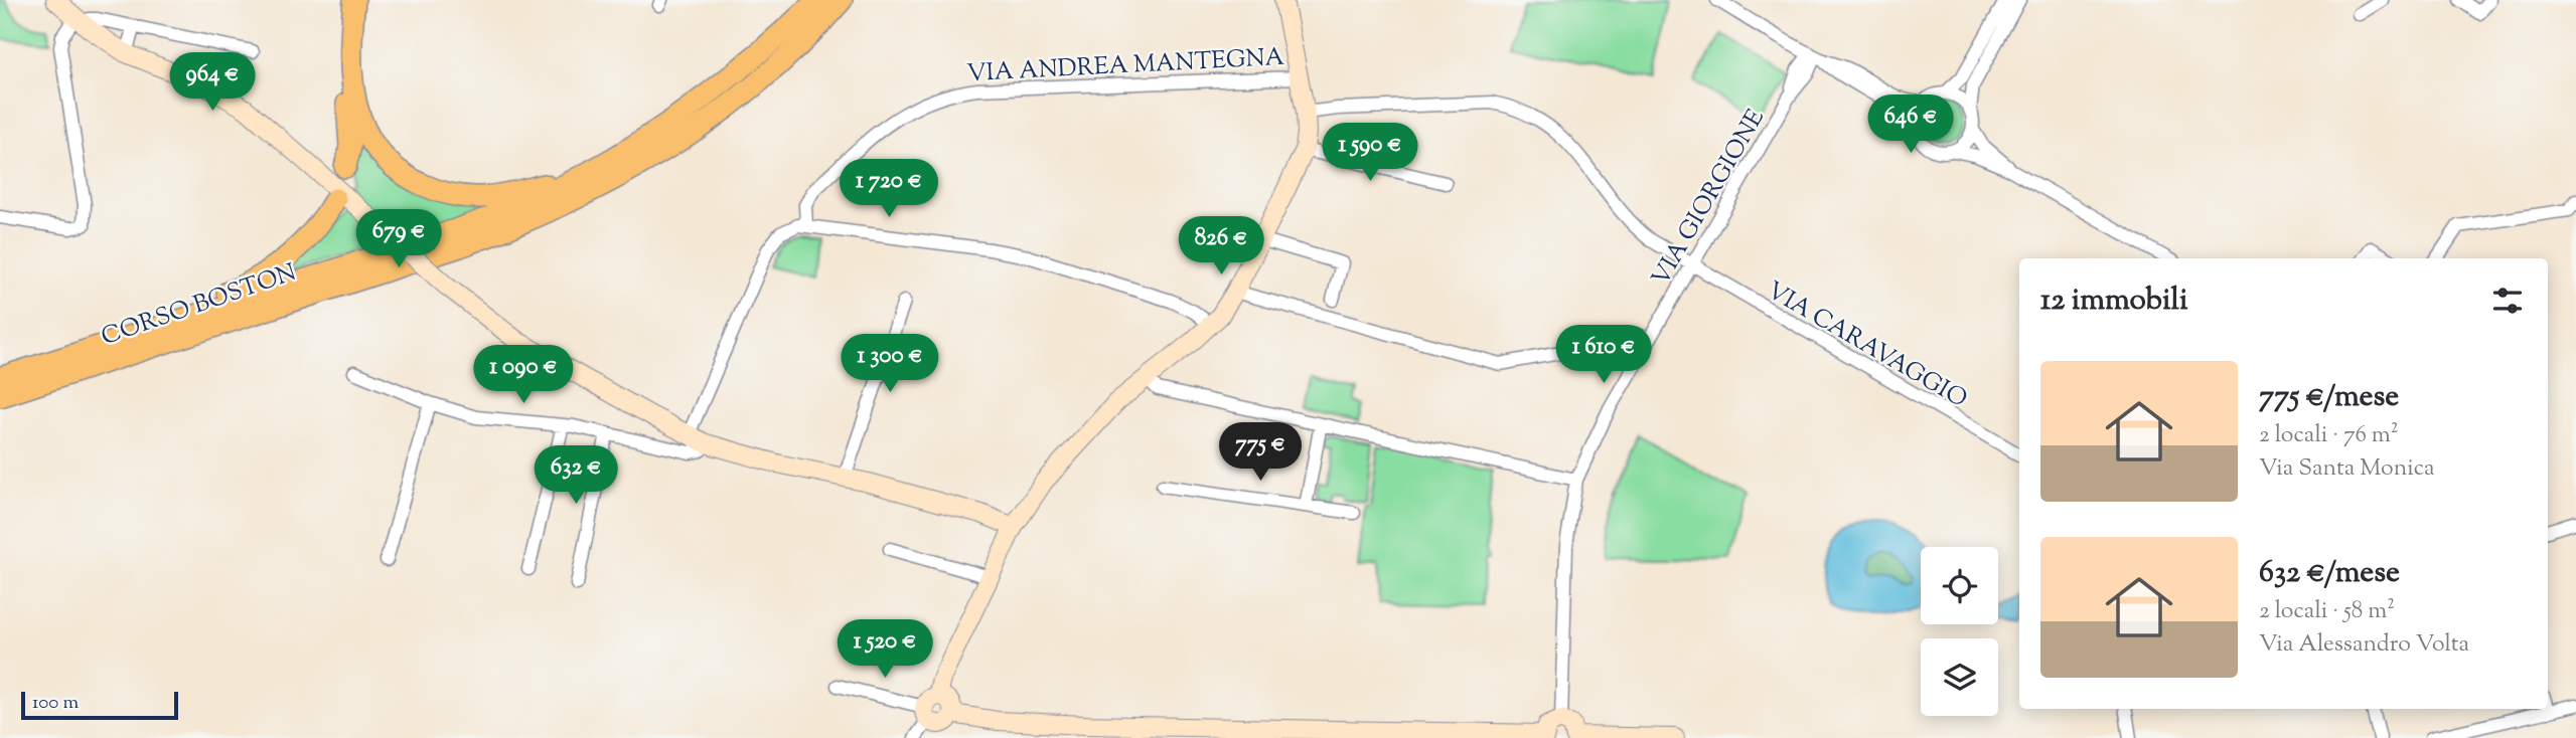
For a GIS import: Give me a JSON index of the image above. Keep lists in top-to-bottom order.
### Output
{
  "streets": {
    "highway": ["CORSO BOSTON"],
    "street": ["VIA ANDREA MANTEGNA", "VIA GIORGIONE", "VIA CARAVAGGIO"]
  },
  "crossings": [
    ["VIA GIORGIONE", "VIA CARAVAGGIO"]
  ],
  "scale_bar": "100 m",
  "page": {
    "price": [
      "964 €",
      "646 €",
      "1 590 €",
      "1 720 €",
      "679 €",
      "826 €",
      "1 610 €",
      "1 300 €",
      "1 090 €",
      "775 €",
      "632 €",
      "1 520 €"
    ],
    "heading": "12 immobili",
    "list": [
      {
        "name": "775 €/mese",
        "note": "2 locali · 76 m² · Via Santa Monica"
      },
      {
        "name": "632 €/mese",
        "note": "2 locali · 58 m² · Via Alessandro Volta"
      }
    ],
    "scale": "100 m"
  }
}
